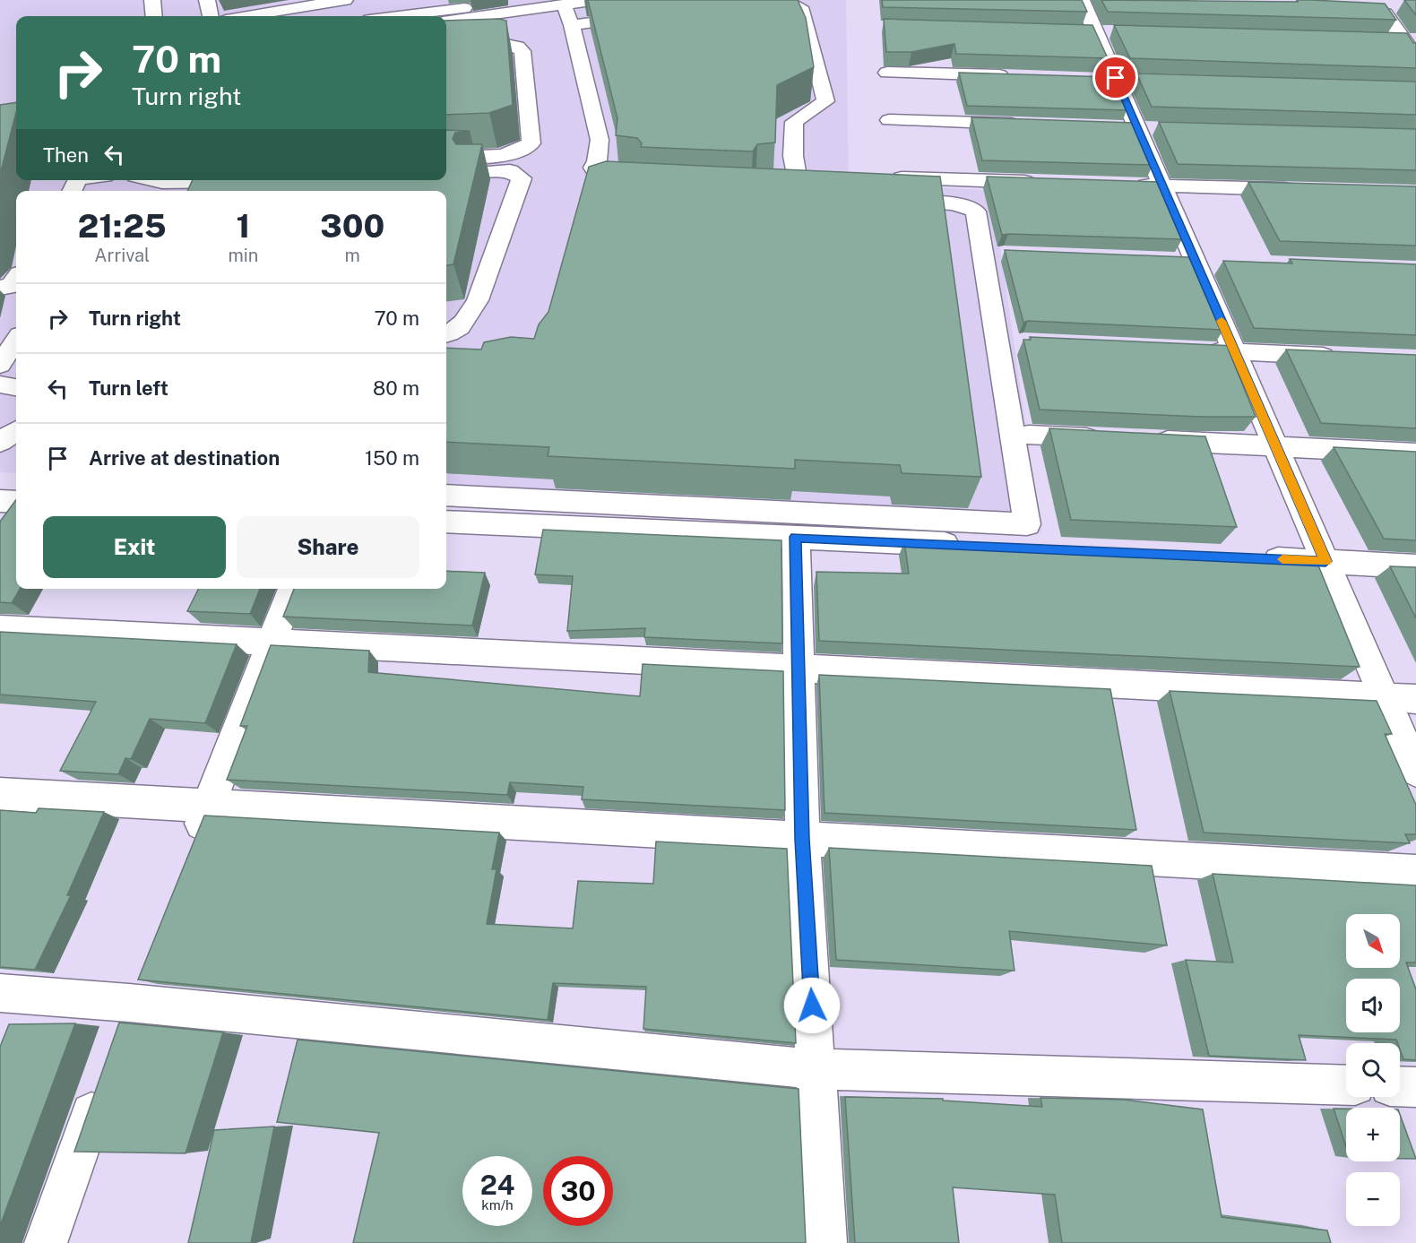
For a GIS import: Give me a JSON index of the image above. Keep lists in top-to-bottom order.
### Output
{
  "north": "bottom right",
  "page": {
    "turn": ["70 m", "Turn right"],
    "then": "Then",
    "eta": [
      "21:25",
      "Arrival",
      "1",
      "min",
      "300",
      "m"
    ],
    "list": [
      {
        "name": "Turn right",
        "value": "70 m"
      },
      {
        "name": "Turn left",
        "value": "80 m"
      },
      {
        "name": "Arrive at destination",
        "value": "150 m"
      }
    ],
    "buttons": ["Exit", "Share"],
    "map_buttons": ["+", "−"],
    "speed": "24 km/h",
    "limit": "30"
  }
}
